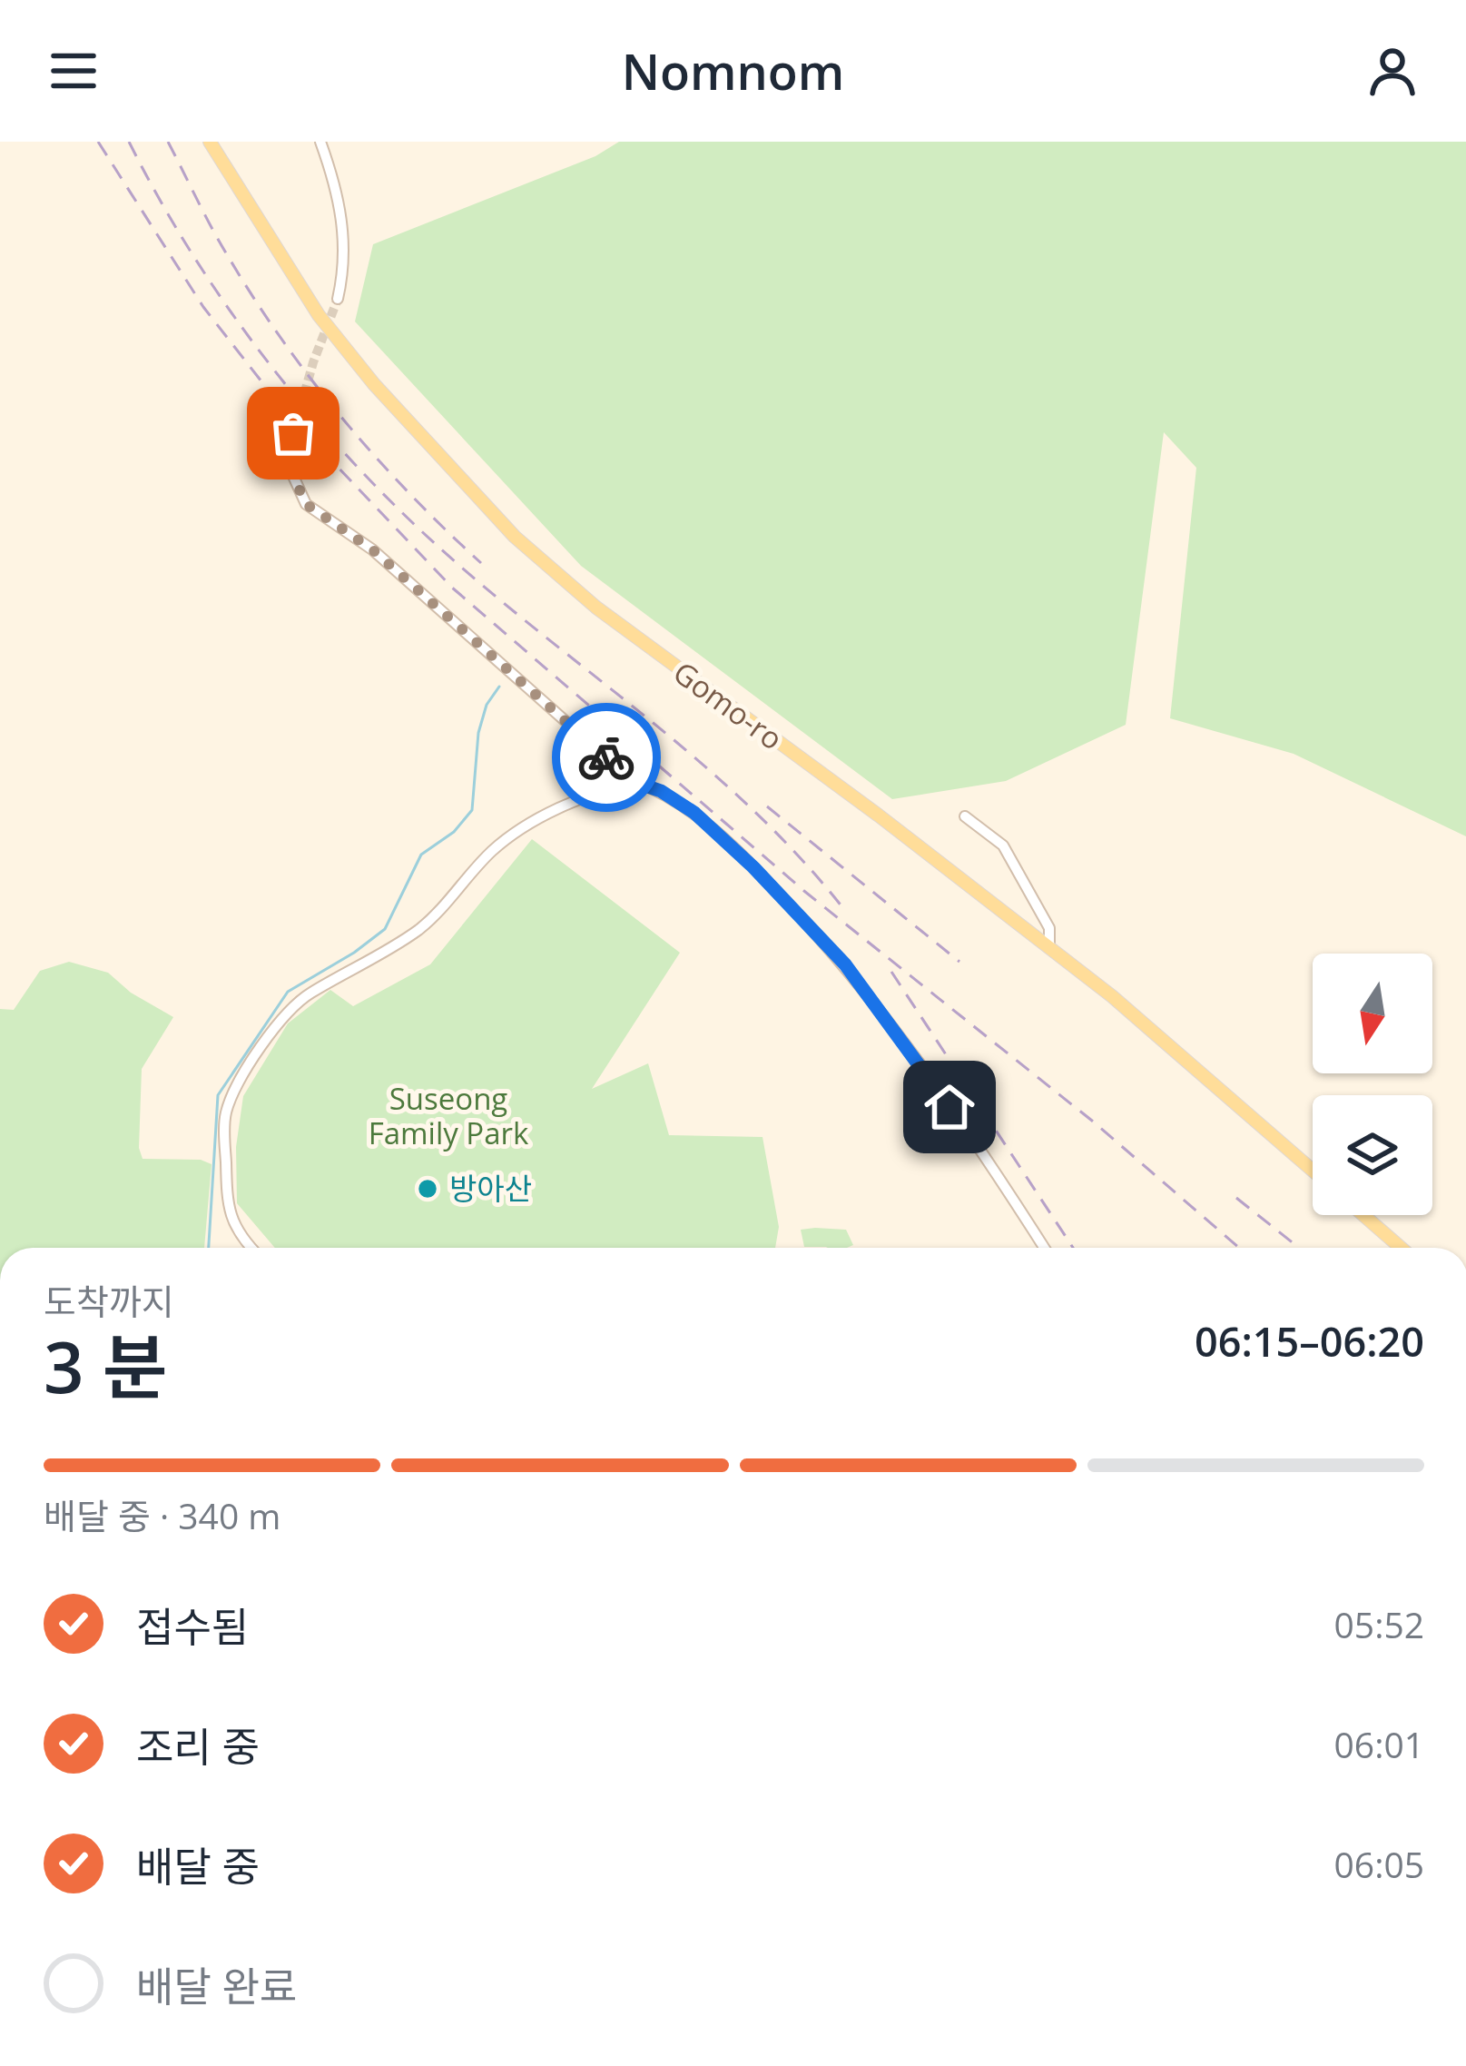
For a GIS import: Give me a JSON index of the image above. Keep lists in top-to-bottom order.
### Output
{
  "streets": {
    "main road": ["Gomo-ro"]
  },
  "parks": ["Suseong Family Park"],
  "places": ["방아산"],
  "north": "bottom",
  "page": {
    "header": "Nomnom",
    "heading": ["3 분", "도착까지", "06:15–06:20"],
    "bar": "배달 중 · 340 m",
    "list": [
      ["접수됨", "05:52"],
      ["조리 중", "06:01"],
      ["배달 중", "06:05"],
      "배달 완료"
    ]
  }
}
